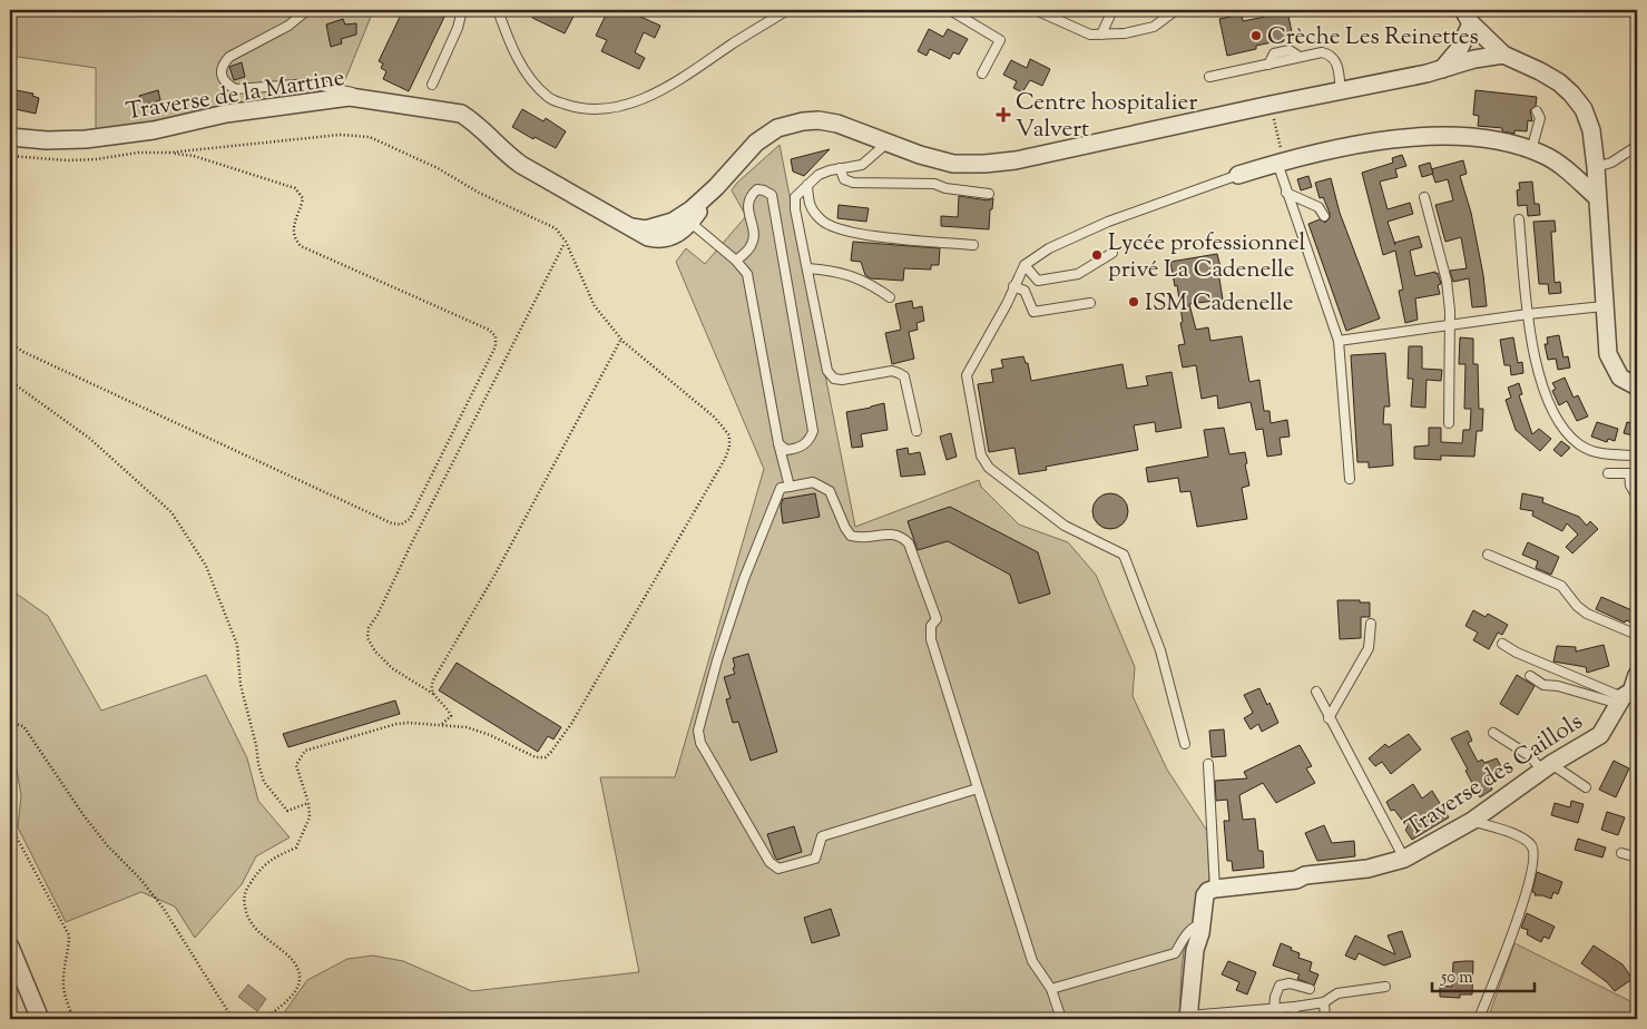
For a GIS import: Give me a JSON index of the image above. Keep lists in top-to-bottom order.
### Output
{
  "streets": {
    "street": ["Traverse de la Martine", "Traverse des Caillols"]
  },
  "places": {
    "other": ["Crèche Les Reinettes", "Lycée professionnel privé La Cadenelle", "ISM Cadenelle"],
    "health": ["Centre hospitalier Valvert"]
  },
  "scale_bar": "50 m"
}
